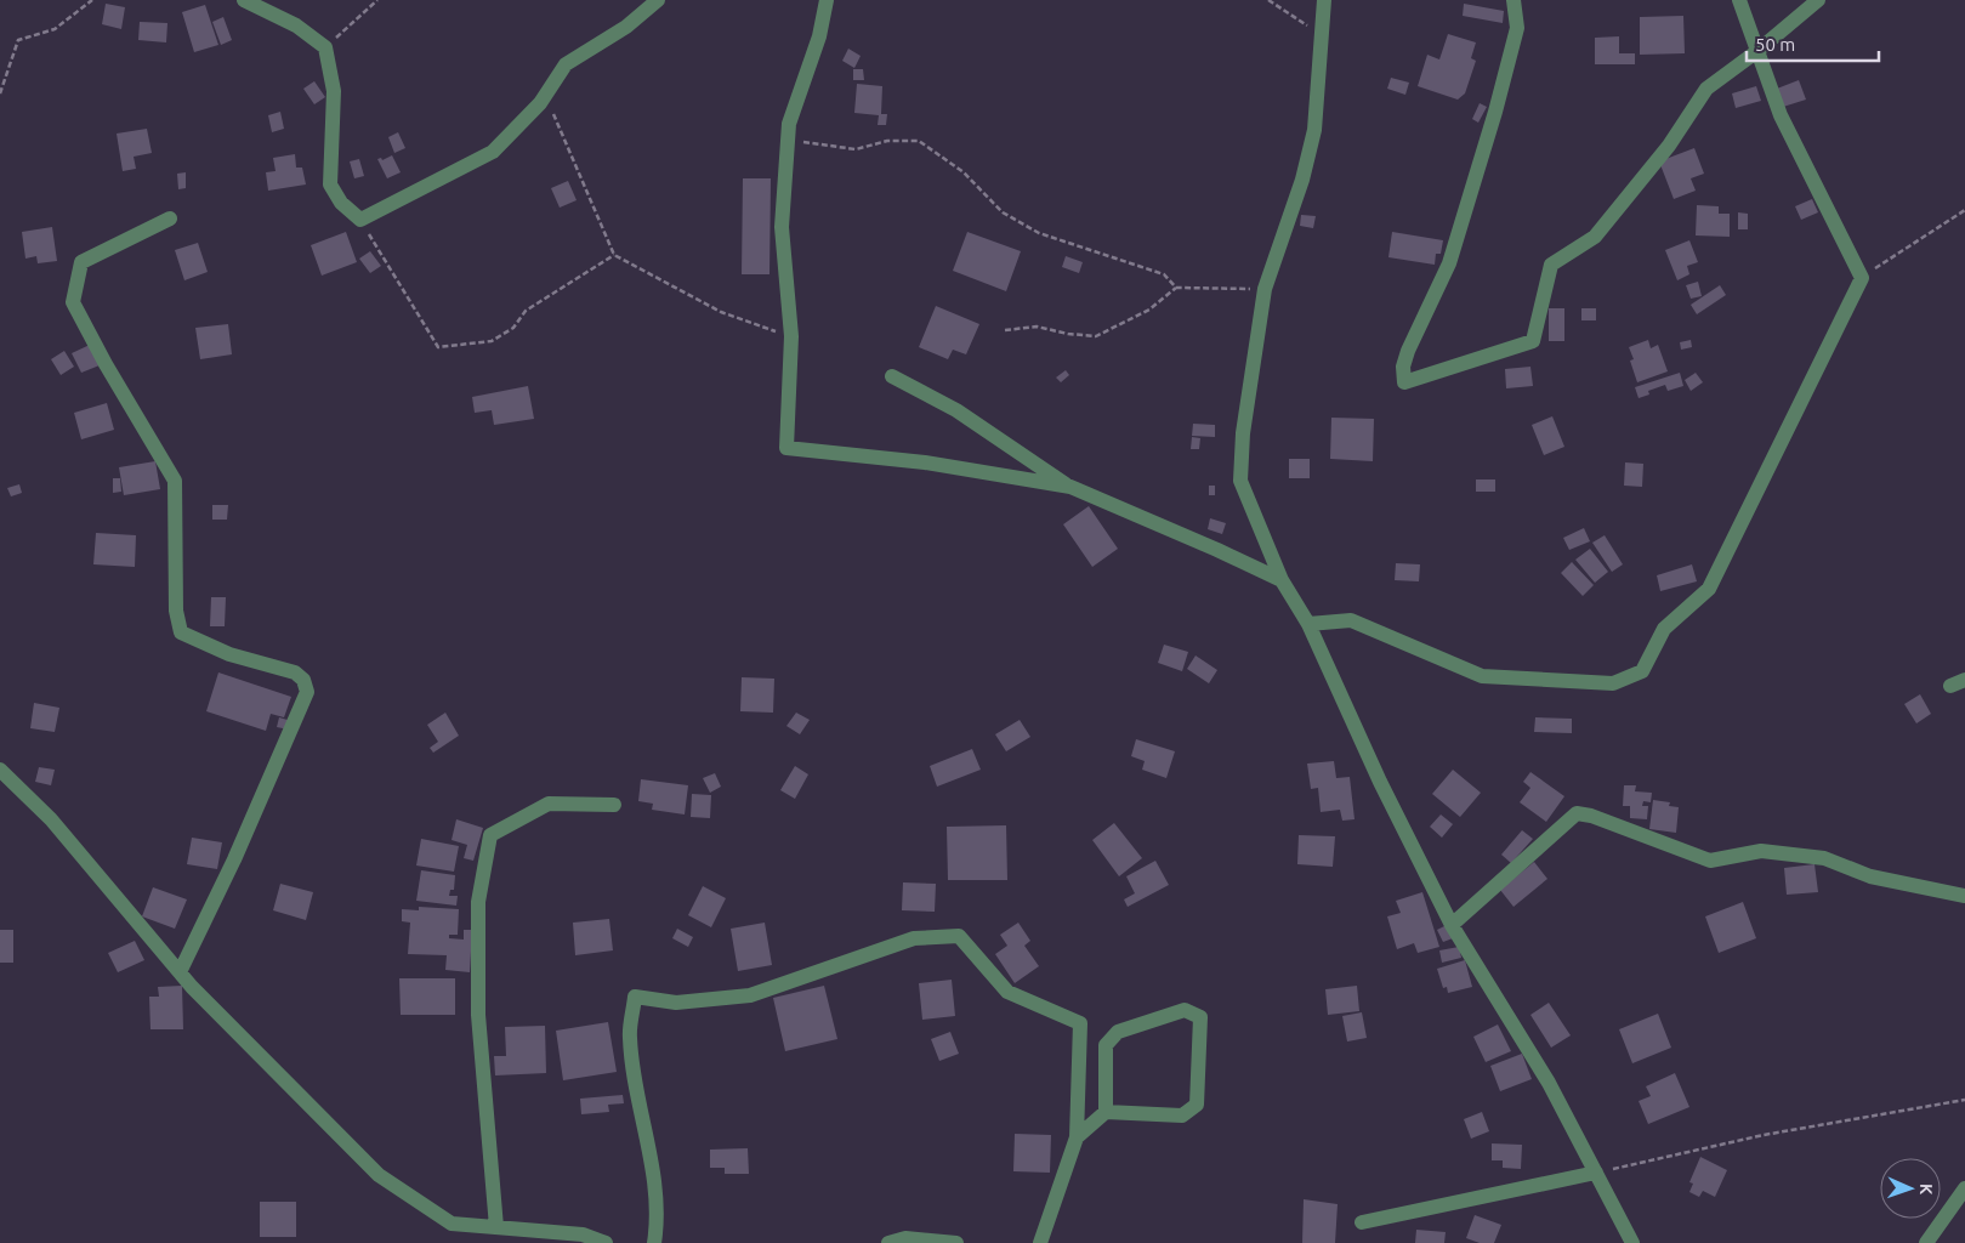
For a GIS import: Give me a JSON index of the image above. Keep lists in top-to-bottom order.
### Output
{
  "scale_bar": "50 m",
  "north": "right"
}
